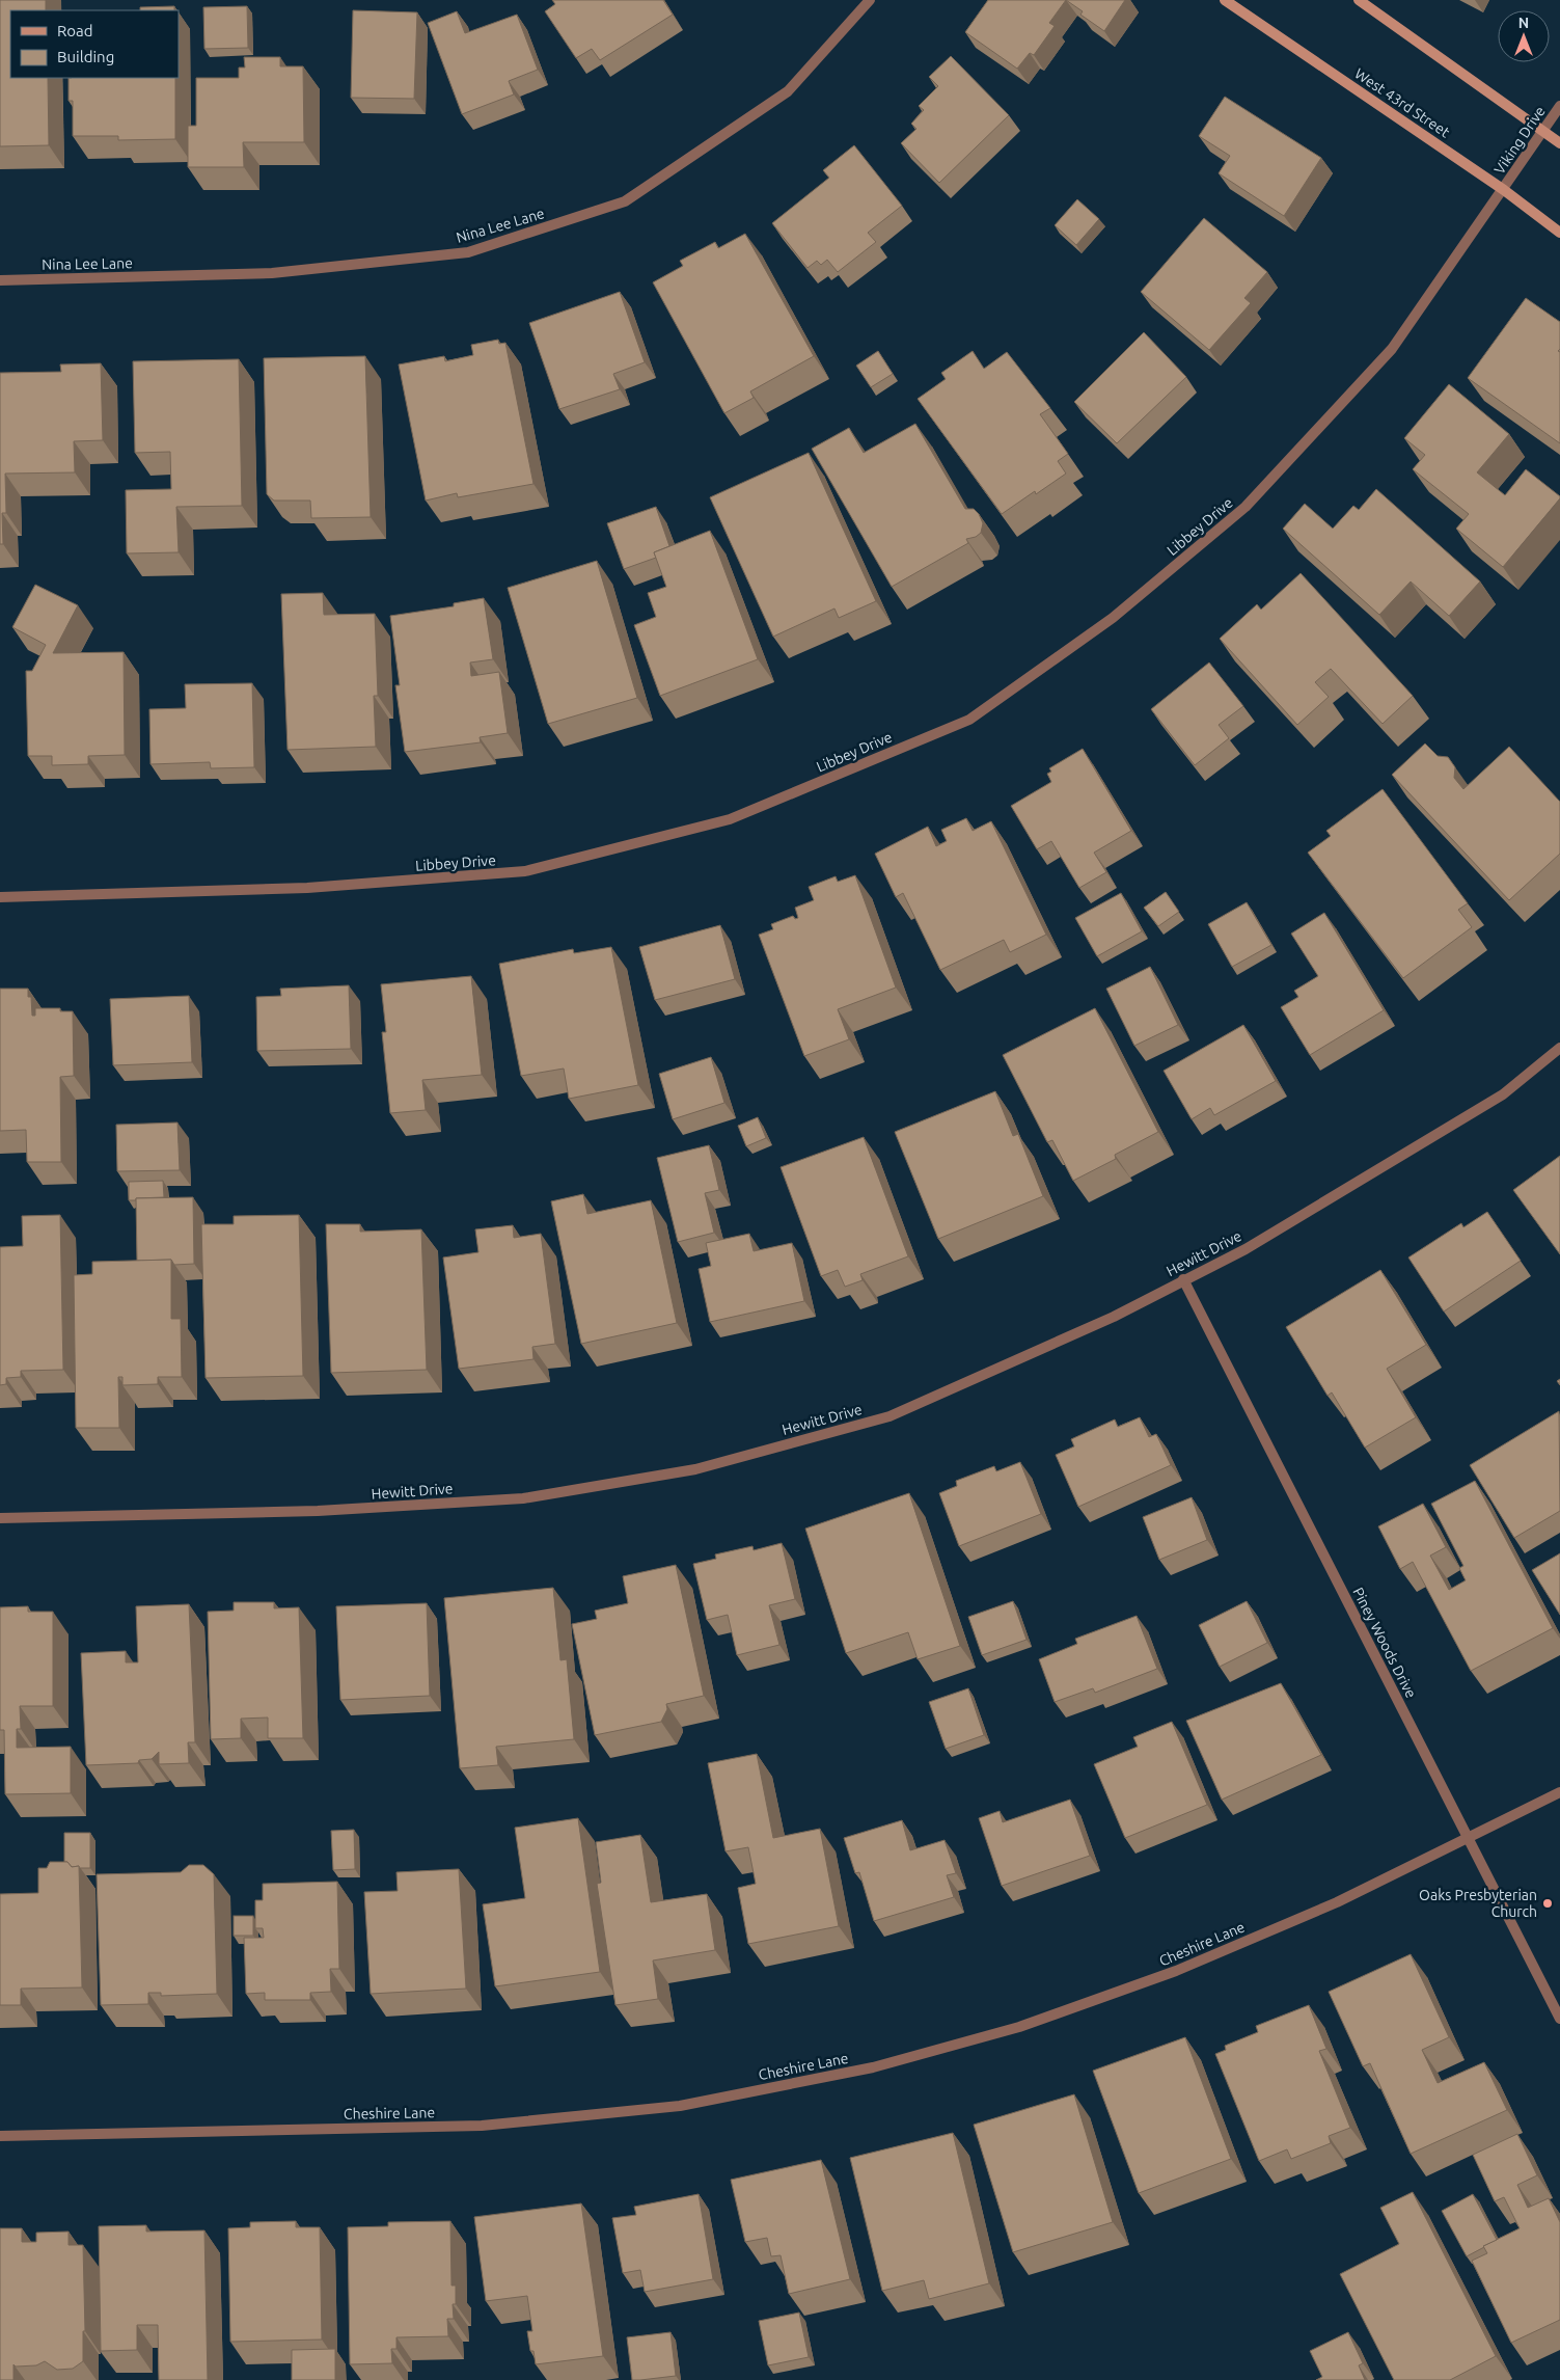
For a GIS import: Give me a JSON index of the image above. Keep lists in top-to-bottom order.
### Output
{
  "streets": {
    "main road": ["West 43rd Street"],
    "street": [
      "Viking Drive",
      "Nina Lee Lane",
      "Libbey Drive",
      "Hewitt Drive",
      "Piney Woods Drive",
      "Cheshire Lane"
    ]
  },
  "crossings": [
    ["West 43rd Street", "Viking Drive"],
    ["West 43rd Street", "Libbey Drive"],
    ["Viking Drive", "Libbey Drive"],
    ["Hewitt Drive", "Piney Woods Drive"],
    ["Piney Woods Drive", "Cheshire Lane"]
  ],
  "places": ["Oaks Presbyterian Church"],
  "legend": ["Road", "Building"],
  "north": "top"
}
